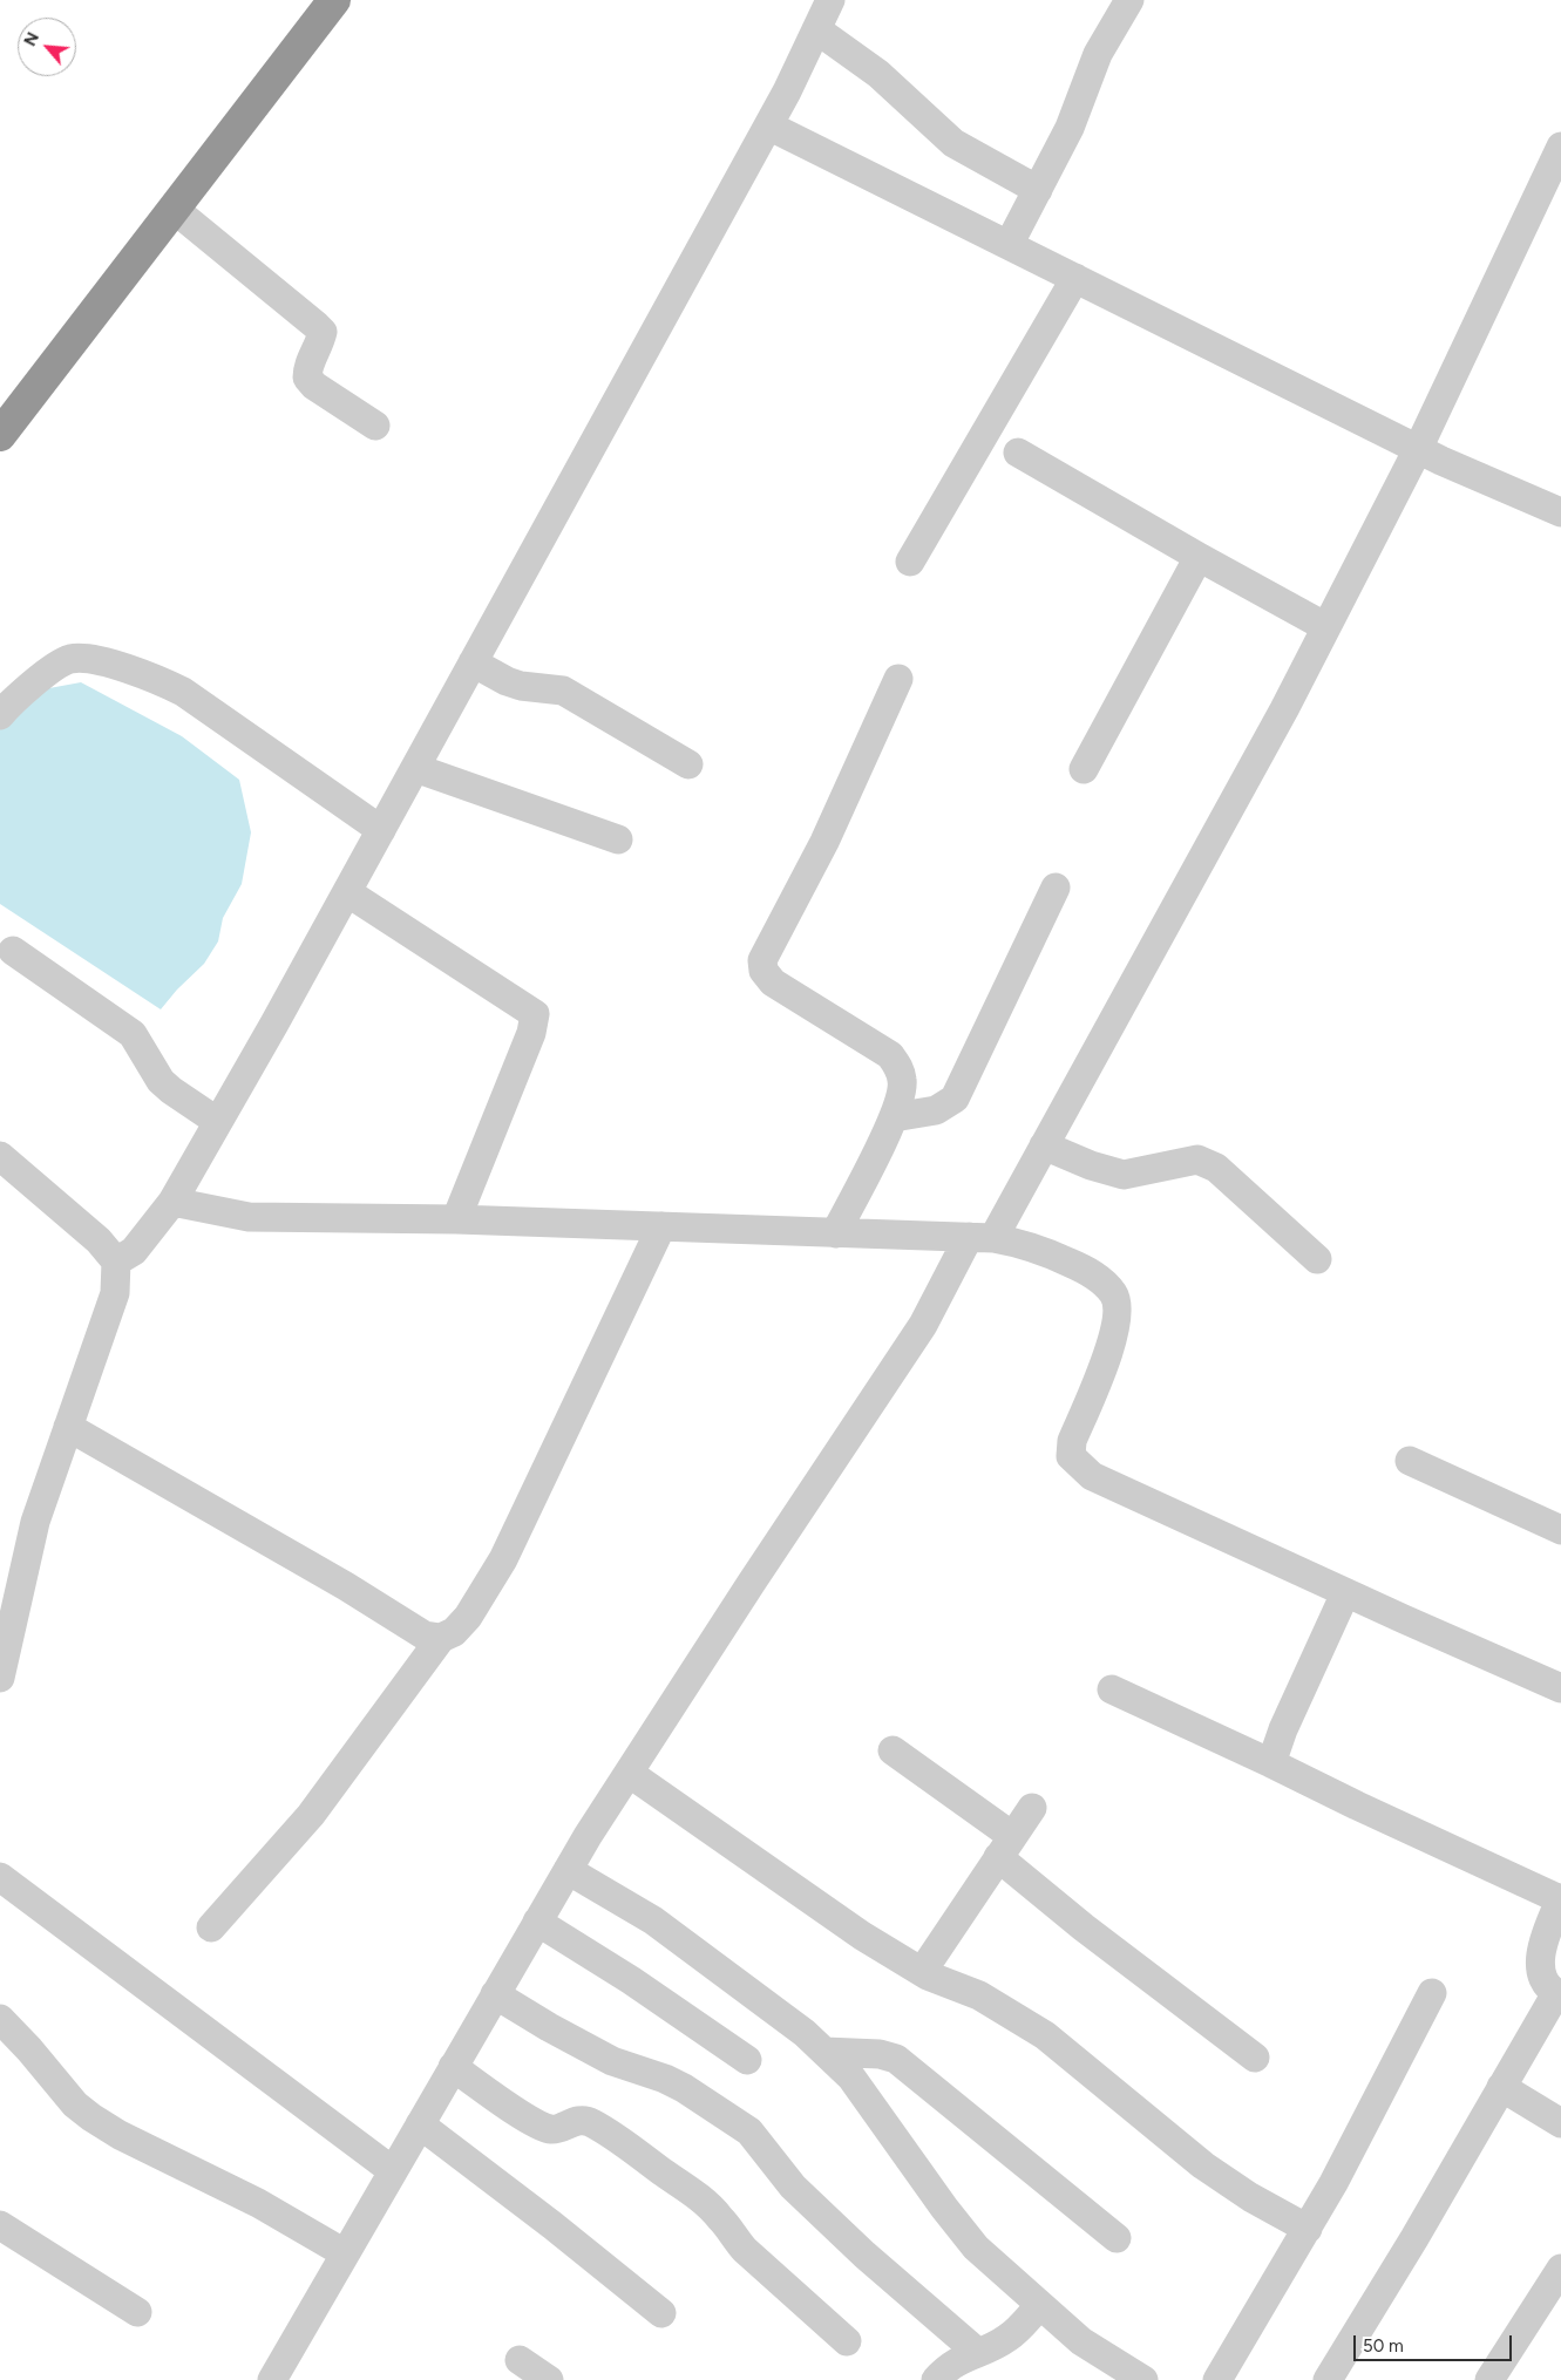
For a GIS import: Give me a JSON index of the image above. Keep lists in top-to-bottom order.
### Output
{
  "scale_bar": "50 m",
  "north": "top left"
}
